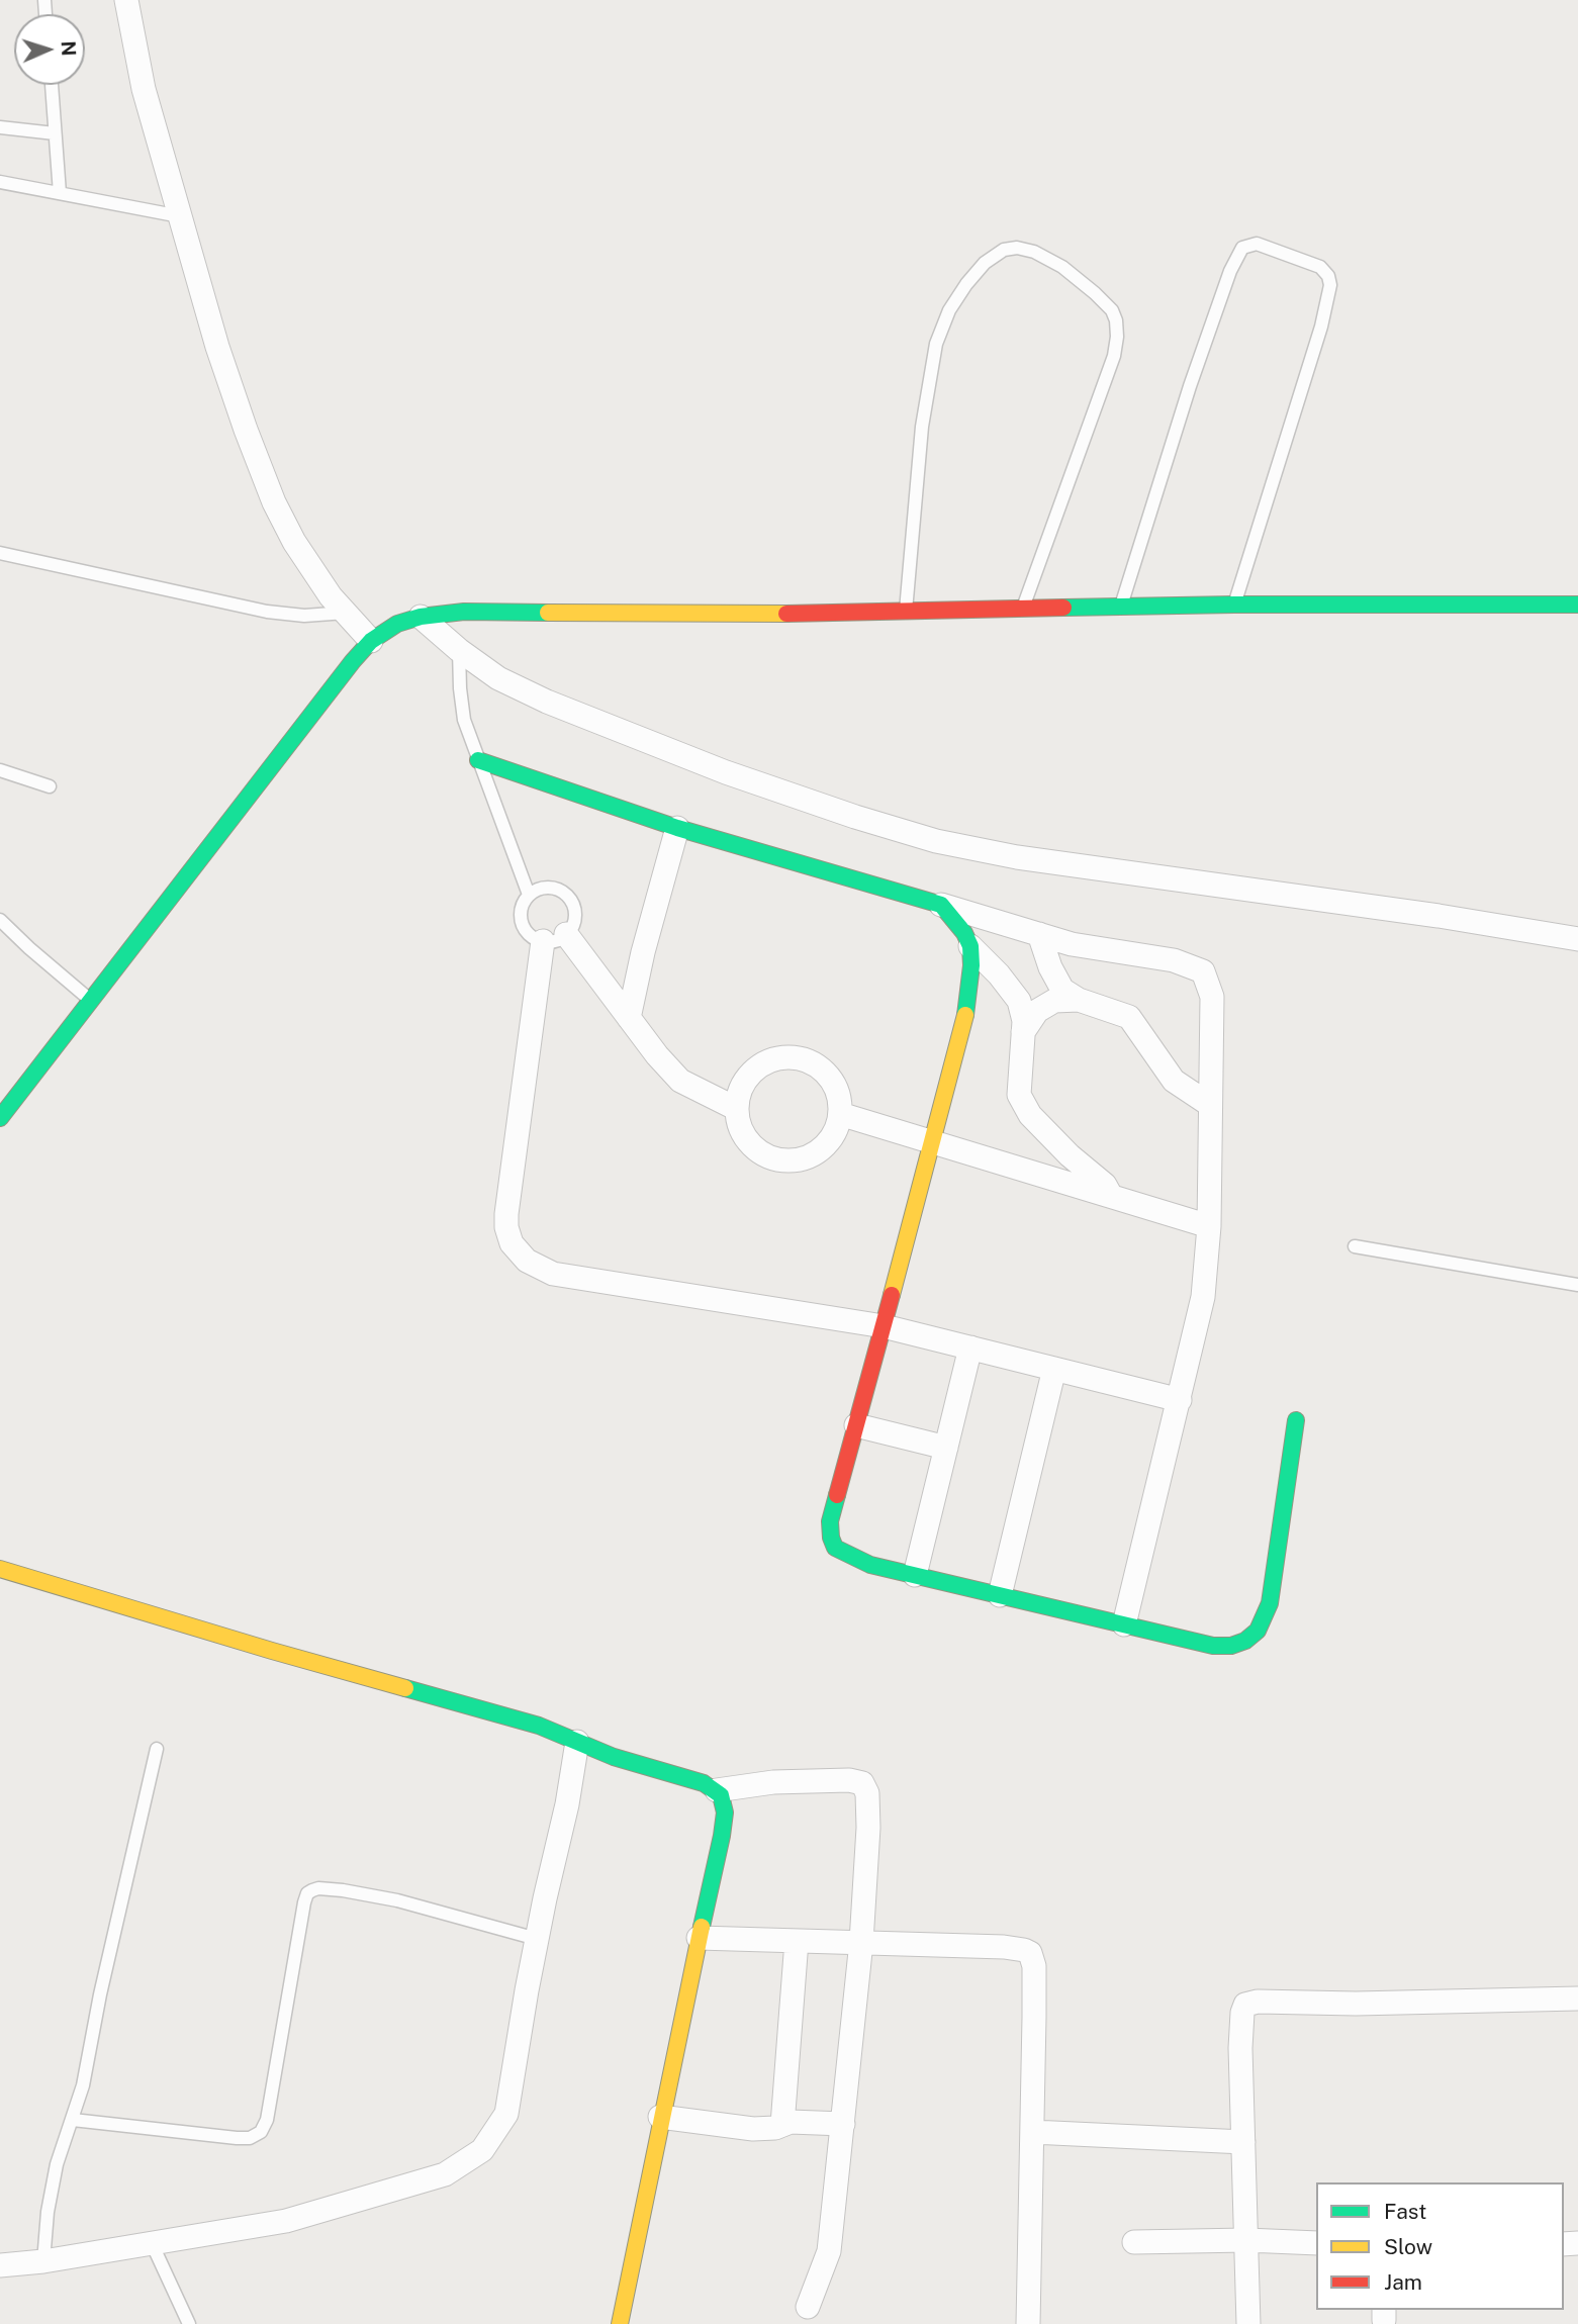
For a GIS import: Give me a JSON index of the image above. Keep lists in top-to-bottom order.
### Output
{
  "legend": ["Fast", "Slow", "Jam"],
  "north": "right"
}
